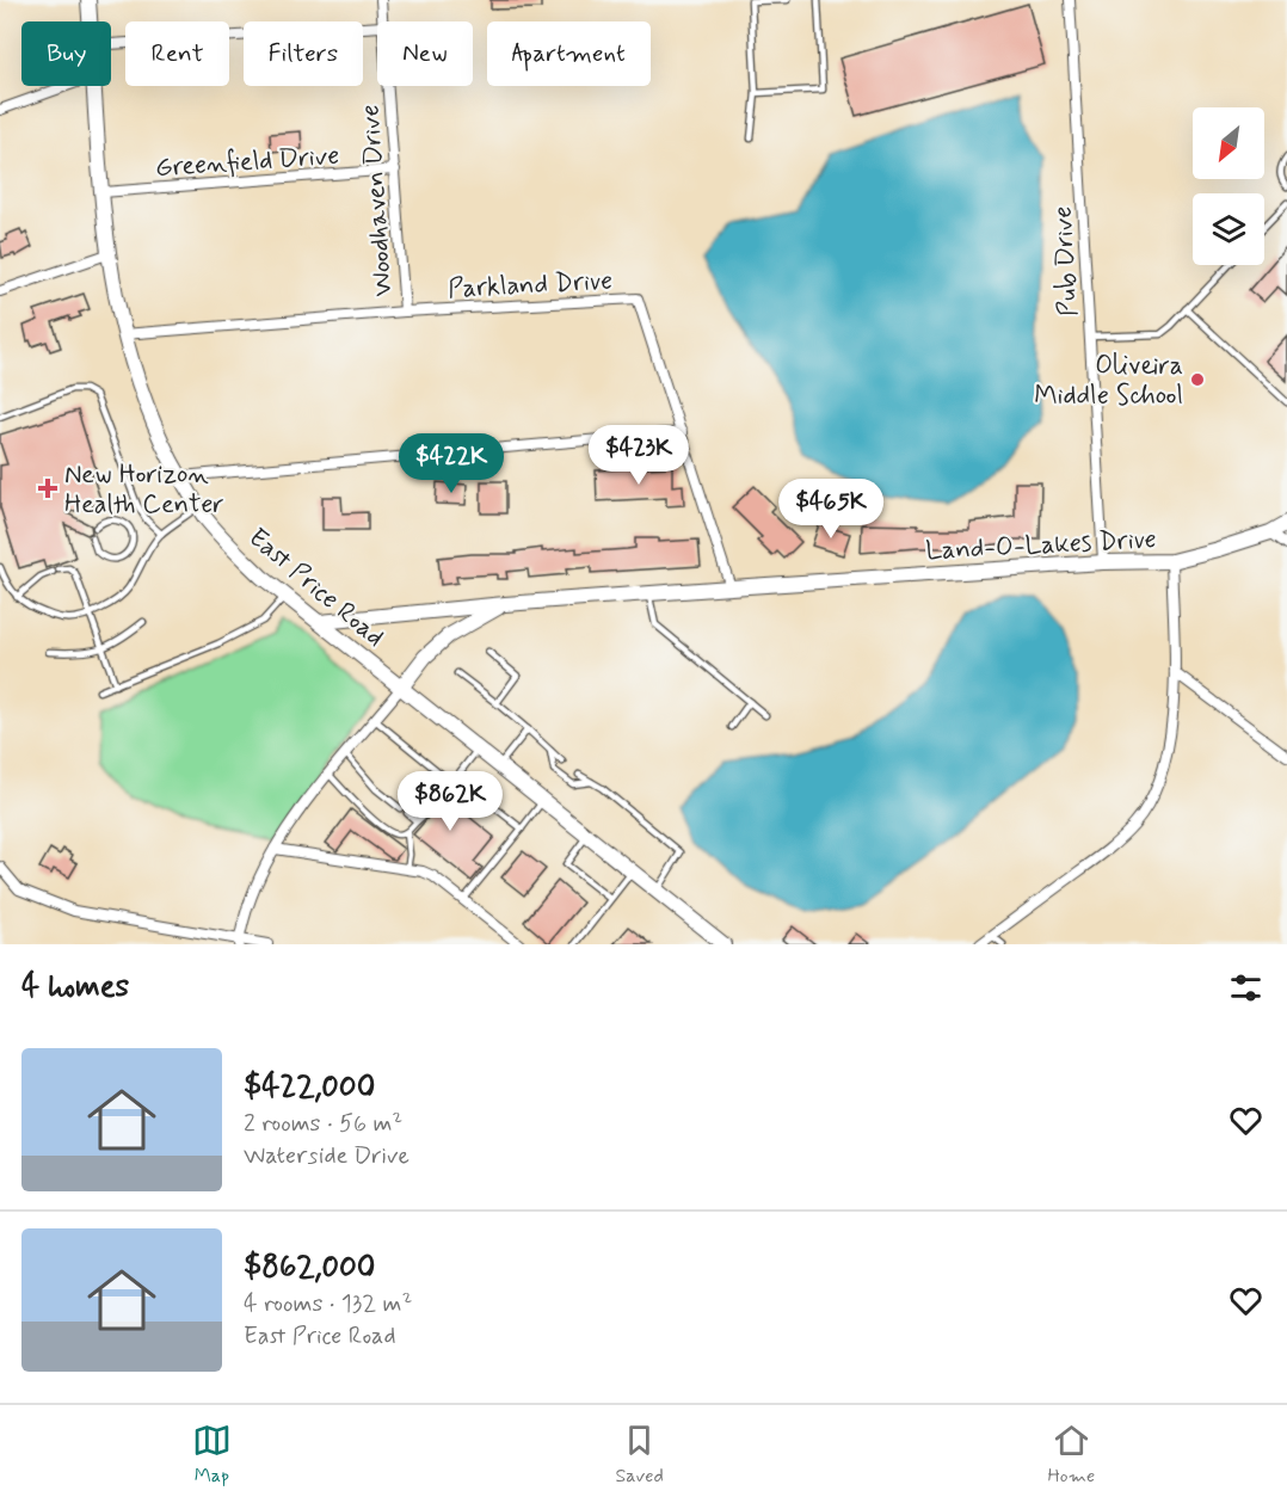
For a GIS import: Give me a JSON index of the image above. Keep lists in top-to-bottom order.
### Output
{
  "streets": {
    "main road": ["Land-O-Lakes Drive", "East Price Road"],
    "street": [
      "Greenfield Drive",
      "Woodhaven Drive",
      "Pub Drive",
      "Parkland Drive"
    ]
  },
  "crossings": [
    ["Greenfield Drive", "Woodhaven Drive"],
    ["Greenfield Drive", "East Price Road"],
    ["Woodhaven Drive", "Parkland Drive"],
    ["Pub Drive", "Land-O-Lakes Drive"],
    ["Parkland Drive", "Land-O-Lakes Drive"],
    ["Parkland Drive", "East Price Road"],
    ["Land-O-Lakes Drive", "East Price Road"]
  ],
  "places": {
    "other": ["Oliveira Middle School"],
    "health": ["New Horizon Health Center"]
  },
  "north": "bottom left",
  "page": {
    "chip": [
      "Buy",
      "Rent",
      "Filters",
      "New",
      "Apartment"
    ],
    "price": [
      "$423K",
      "$422K",
      "$465K",
      "$862K"
    ],
    "heading": "4 homes",
    "list": [
      {
        "name": "$422,000",
        "note": "2 rooms · 56 m² · Waterside Drive"
      },
      {
        "name": "$862,000",
        "note": "4 rooms · 132 m² · East Price Road"
      }
    ],
    "tabs": ["Map", "Saved", "Home"]
  }
}
